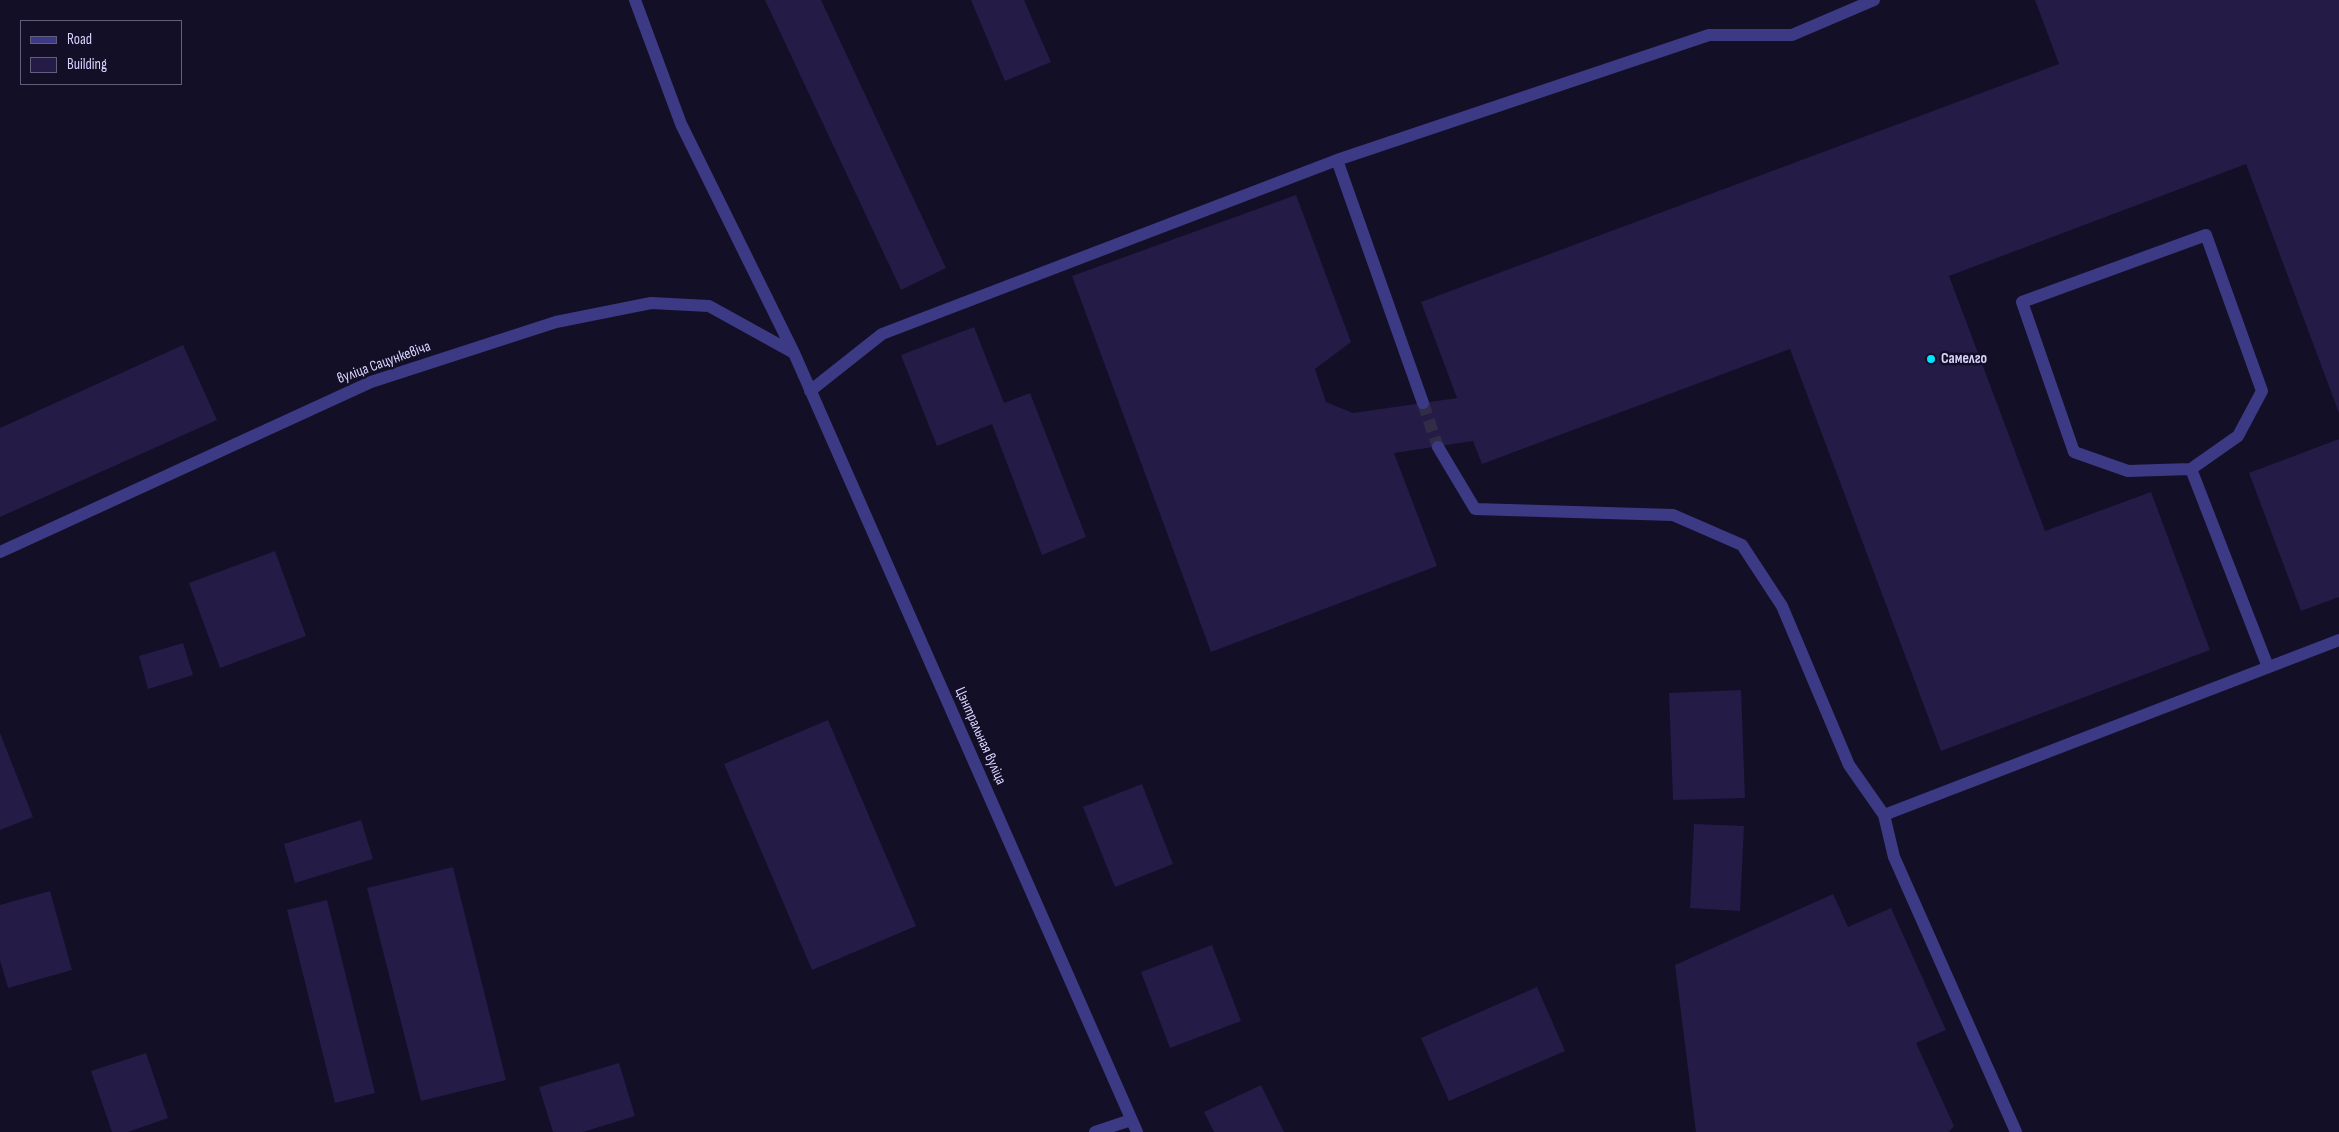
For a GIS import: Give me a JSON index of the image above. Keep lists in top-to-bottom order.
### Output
{
  "streets": {
    "street": ["вуліца Сацункевіча", "Цэнтральная вуліца"]
  },
  "crossings": [
    ["вуліца Сацункевіча", "Цэнтральная вуліца"]
  ],
  "places": ["Самелго"],
  "legend": ["Road", "Building"]
}
